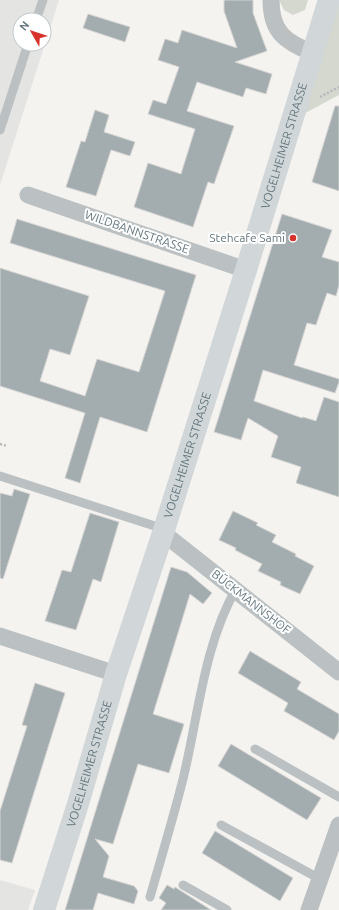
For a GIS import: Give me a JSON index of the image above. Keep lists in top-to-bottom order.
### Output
{
  "streets": {
    "main road": ["VOGELHEIMER STRASSE"],
    "street": ["WILDBANNSTRASSE", "BÜCKMANNSHOF"]
  },
  "crossings": [
    ["VOGELHEIMER STRASSE", "WILDBANNSTRASSE"],
    ["VOGELHEIMER STRASSE", "BÜCKMANNSHOF"]
  ],
  "places": ["Stehcafe Sami"],
  "north": "top left"
}
